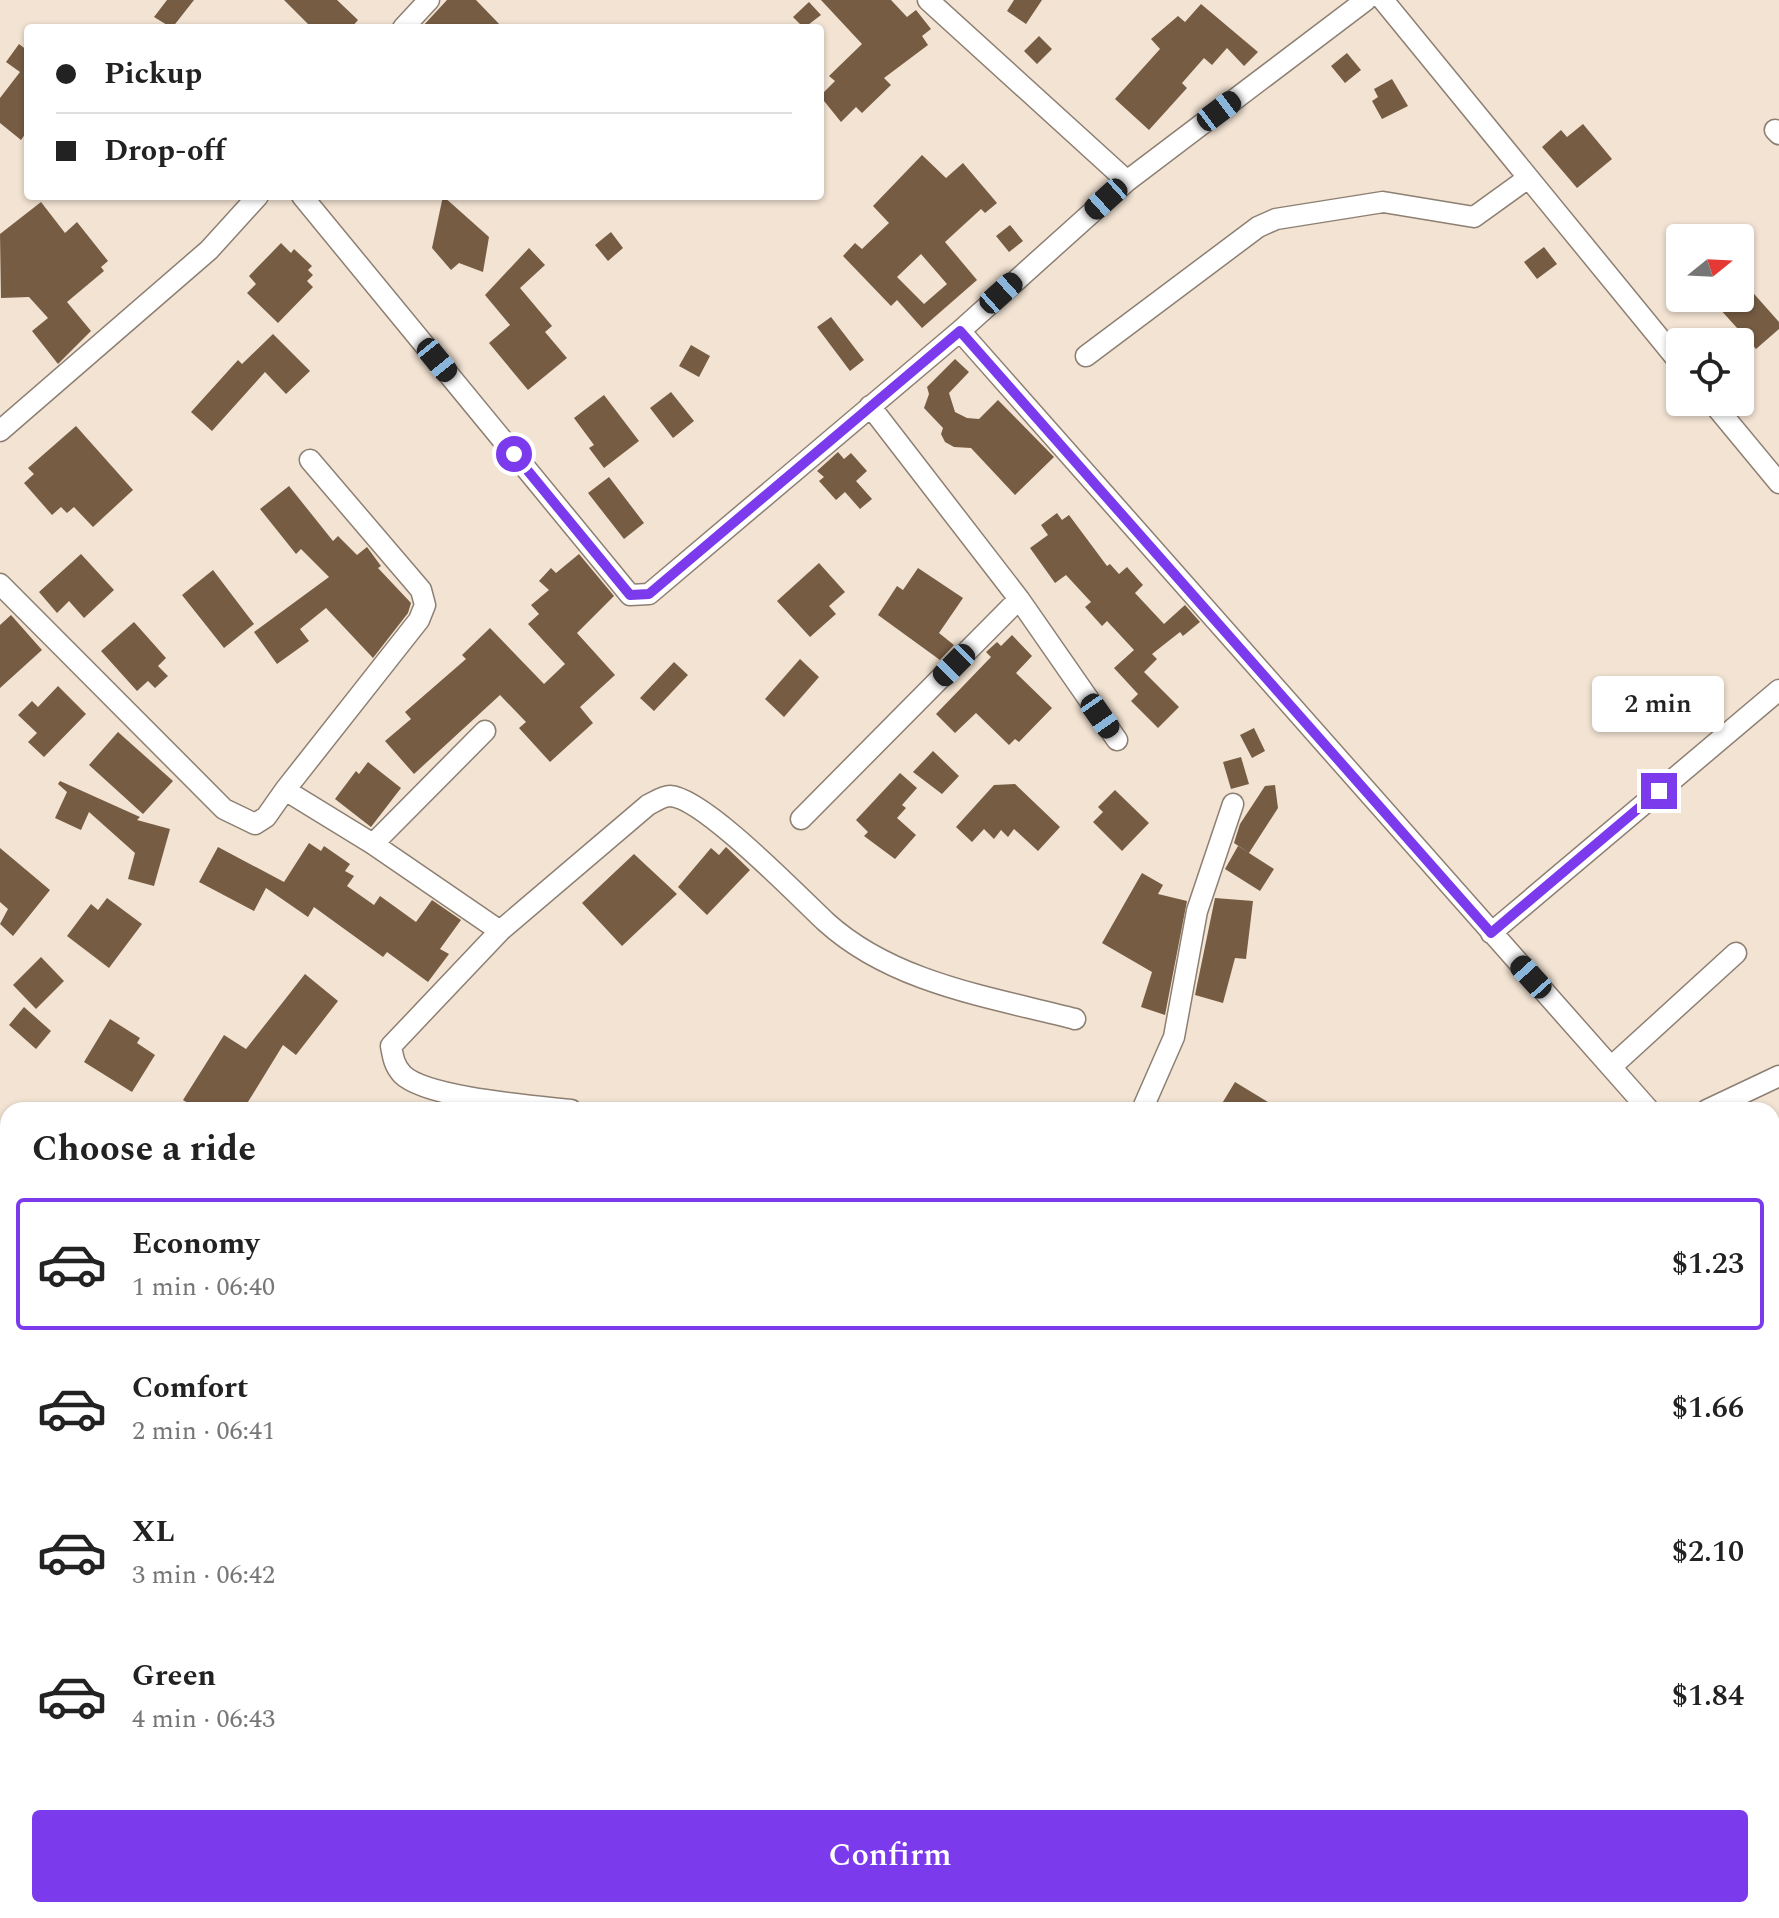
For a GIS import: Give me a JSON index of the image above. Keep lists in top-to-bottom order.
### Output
{
  "north": "right",
  "page": {
    "banner": ["Pickup", "Drop-off"],
    "bubble": "2 min",
    "heading": "Choose a ride",
    "list": [
      {
        "name": "Economy",
        "note": "1 min · 06:40",
        "value": "$1.23"
      },
      {
        "name": "Comfort",
        "note": "2 min · 06:41",
        "value": "$1.66"
      },
      {
        "name": "XL",
        "note": "3 min · 06:42",
        "value": "$2.10"
      },
      {
        "name": "Green",
        "note": "4 min · 06:43",
        "value": "$1.84"
      }
    ],
    "buttons": "Confirm"
  }
}
